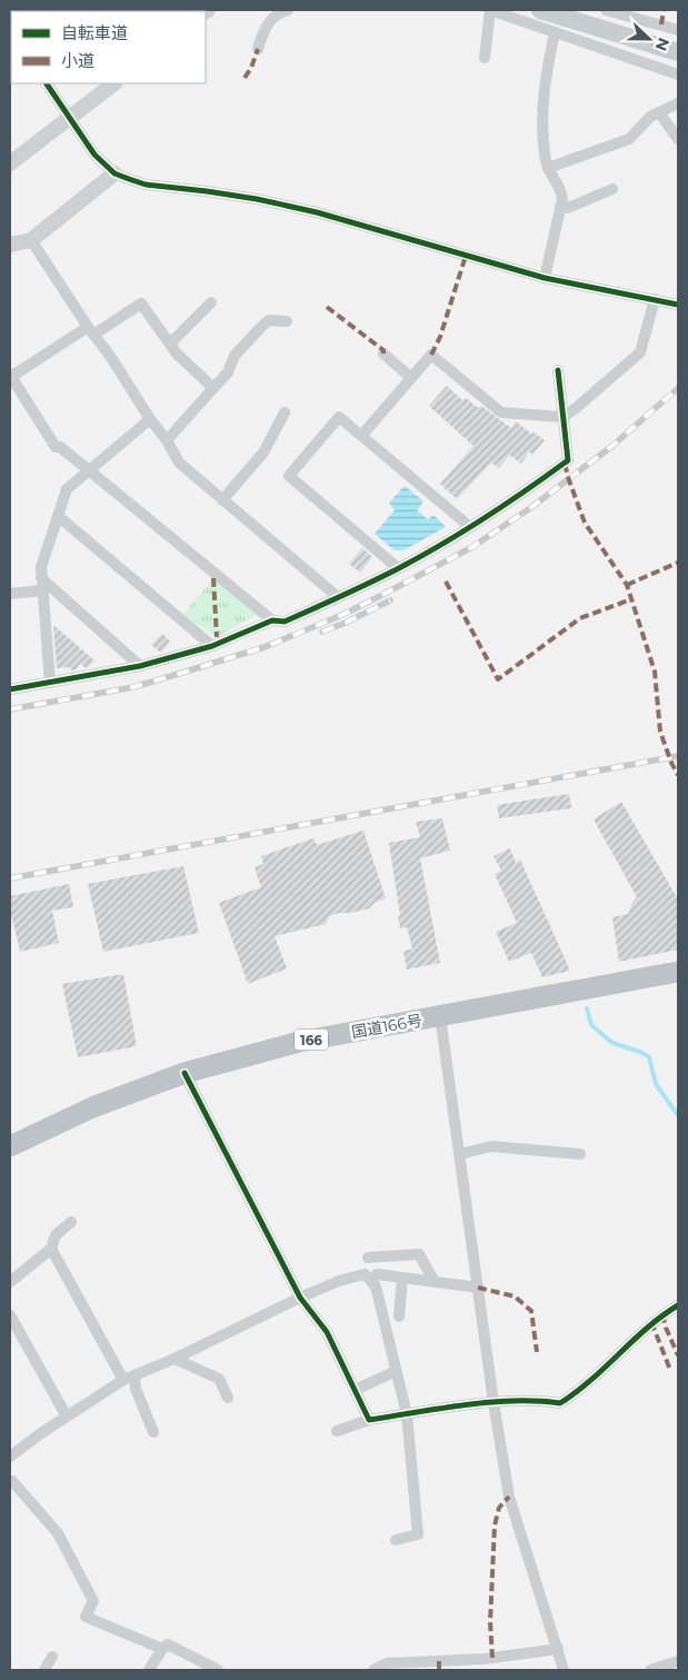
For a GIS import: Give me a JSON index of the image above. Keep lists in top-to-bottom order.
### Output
{
  "streets": {
    "highway": ["国道166号", "166"]
  },
  "legend": ["自転車道", "小道"],
  "north": "right"
}
